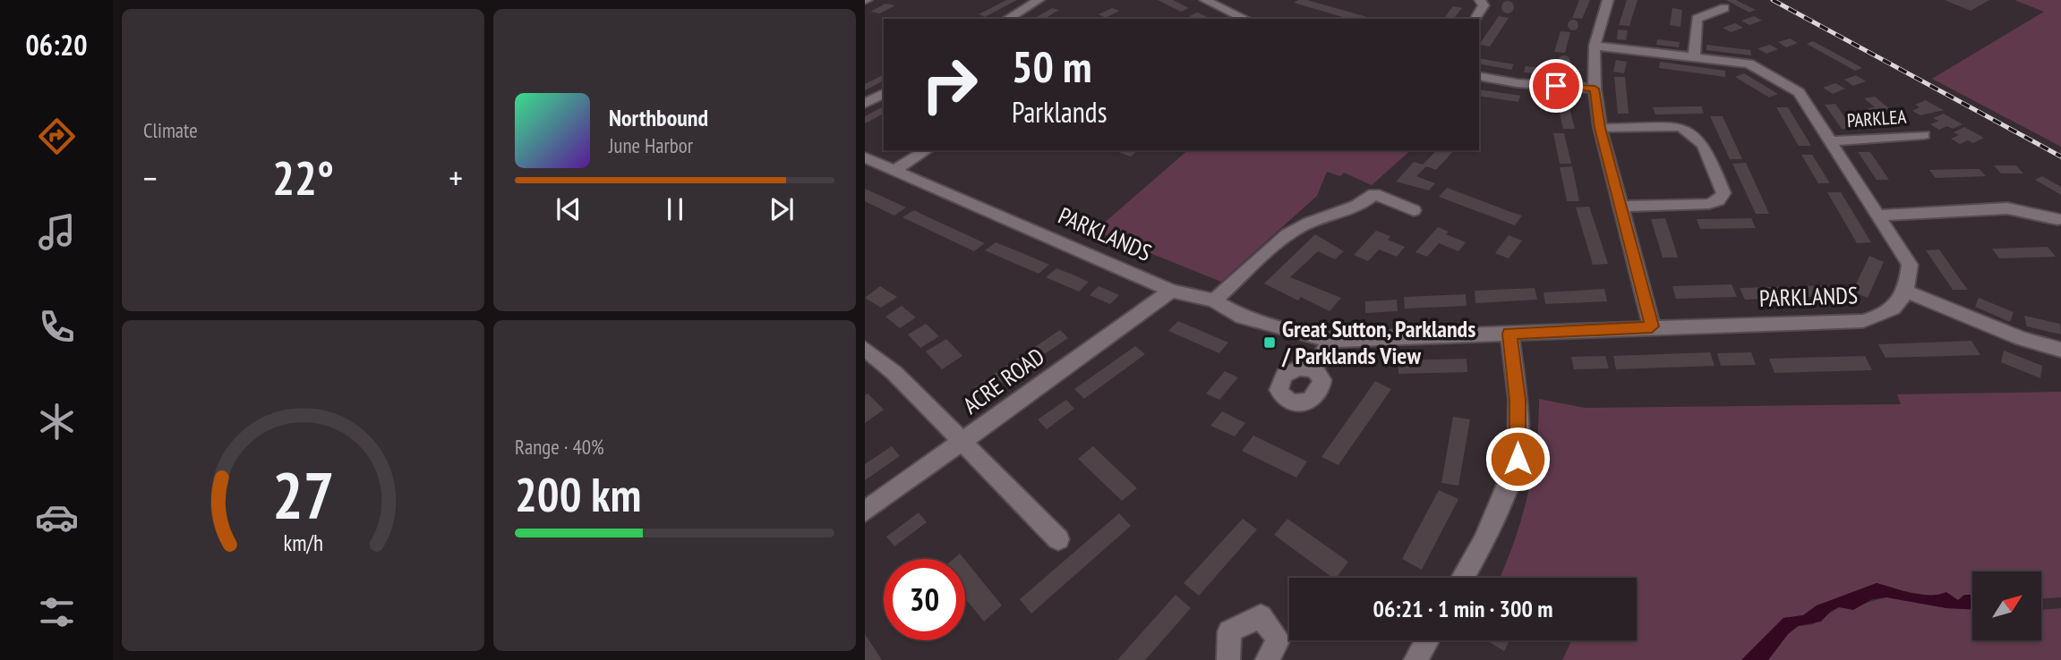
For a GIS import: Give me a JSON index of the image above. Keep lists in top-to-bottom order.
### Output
{
  "streets": {
    "street": ["PARKLEA", "PARKLANDS", "ACRE ROAD"]
  },
  "crossings": [
    ["PARKLANDS", "ACRE ROAD"]
  ],
  "places": {
    "transit": ["Great Sutton, Parklands / Parklands View"]
  },
  "north": "top right",
  "page": {
    "tabs": "06:20",
    "tile": [
      "Climate",
      ["Range · 40%", "200 km"]
    ],
    "turn": ["50 m", "Parklands"],
    "song": ["Northbound", "June Harbor"],
    "heat": ["−", "22°", "+"],
    "limit": "30",
    "trip": "06:21 · 1 min · 300 m",
    "gauge": ["27", "km/h"]
  }
}
